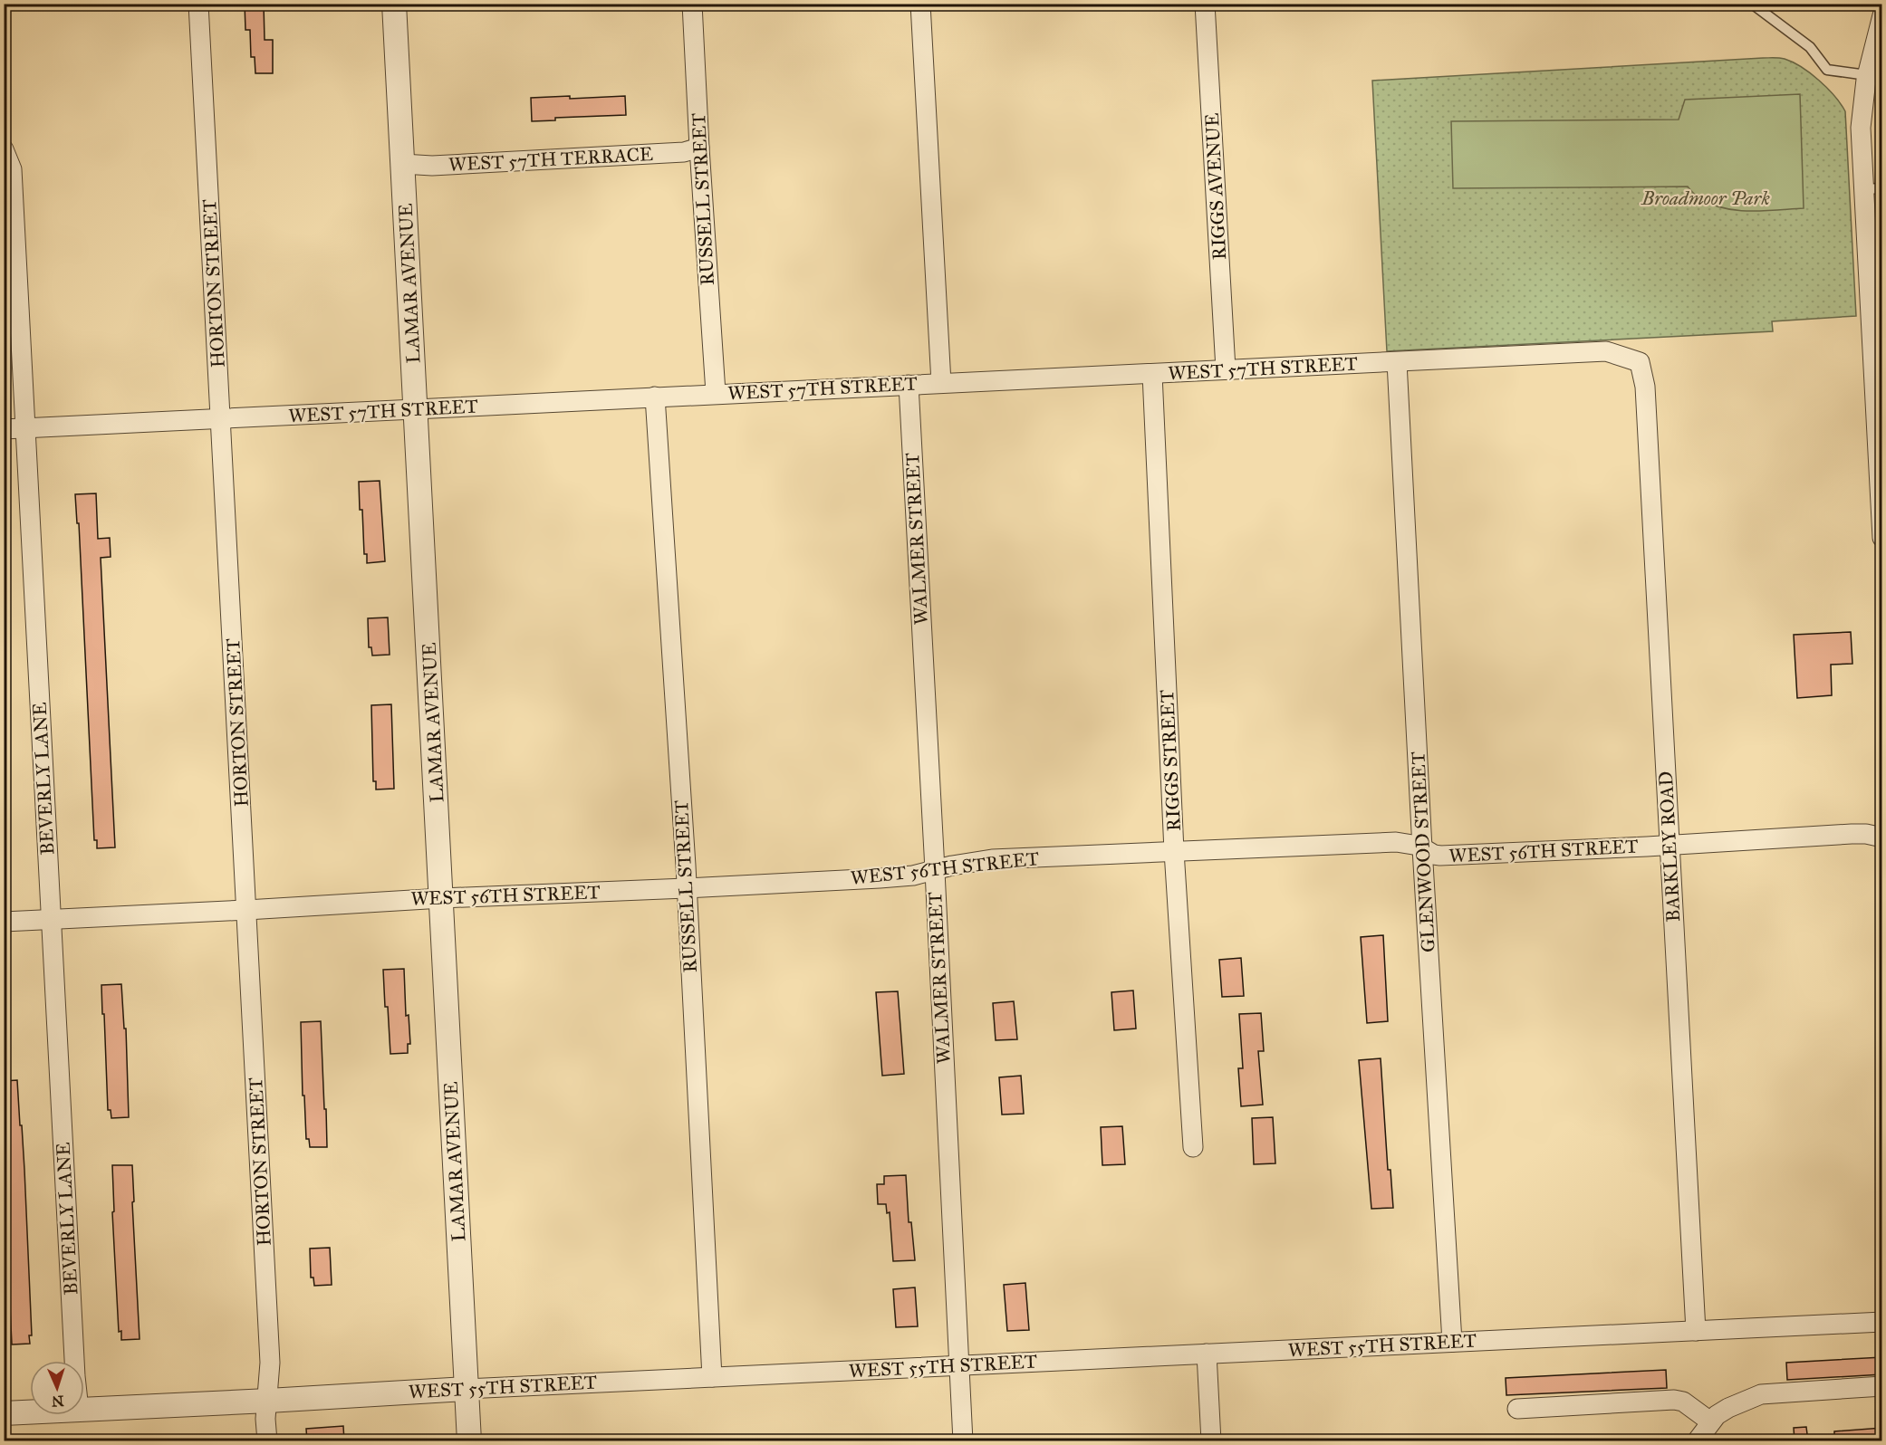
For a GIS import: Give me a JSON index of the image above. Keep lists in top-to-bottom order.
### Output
{
  "streets": {
    "street": [
      "WEST 57TH TERRACE",
      "RIGGS AVENUE",
      "RUSSELL STREET",
      "HORTON STREET",
      "LAMAR AVENUE",
      "WEST 57TH STREET",
      "WALMER STREET",
      "RIGGS STREET",
      "BEVERLY LANE",
      "BARKLEY ROAD",
      "WEST 56TH STREET",
      "GLENWOOD STREET",
      "WEST 55TH STREET"
    ]
  },
  "crossings": [
    ["WEST 57TH TERRACE", "RUSSELL STREET"],
    ["WEST 57TH TERRACE", "LAMAR AVENUE"],
    ["RIGGS AVENUE", "WEST 57TH STREET"],
    ["RUSSELL STREET", "WEST 57TH STREET"],
    ["RUSSELL STREET", "WEST 56TH STREET"],
    ["RUSSELL STREET", "WEST 55TH STREET"],
    ["HORTON STREET", "WEST 57TH STREET"],
    ["HORTON STREET", "WEST 56TH STREET"],
    ["HORTON STREET", "WEST 55TH STREET"],
    ["LAMAR AVENUE", "WEST 57TH STREET"],
    ["LAMAR AVENUE", "WEST 56TH STREET"],
    ["LAMAR AVENUE", "WEST 55TH STREET"],
    ["WEST 57TH STREET", "WALMER STREET"],
    ["WEST 57TH STREET", "RIGGS STREET"],
    ["WEST 57TH STREET", "BEVERLY LANE"],
    ["WEST 57TH STREET", "BARKLEY ROAD"],
    ["WEST 57TH STREET", "GLENWOOD STREET"],
    ["WALMER STREET", "WEST 56TH STREET"],
    ["WALMER STREET", "WEST 55TH STREET"],
    ["RIGGS STREET", "WEST 56TH STREET"],
    ["BEVERLY LANE", "WEST 56TH STREET"],
    ["BARKLEY ROAD", "WEST 56TH STREET"],
    ["BARKLEY ROAD", "WEST 55TH STREET"],
    ["WEST 56TH STREET", "GLENWOOD STREET"],
    ["GLENWOOD STREET", "WEST 55TH STREET"]
  ],
  "parks": ["Broadmoor Park"],
  "north": "bottom"
}
